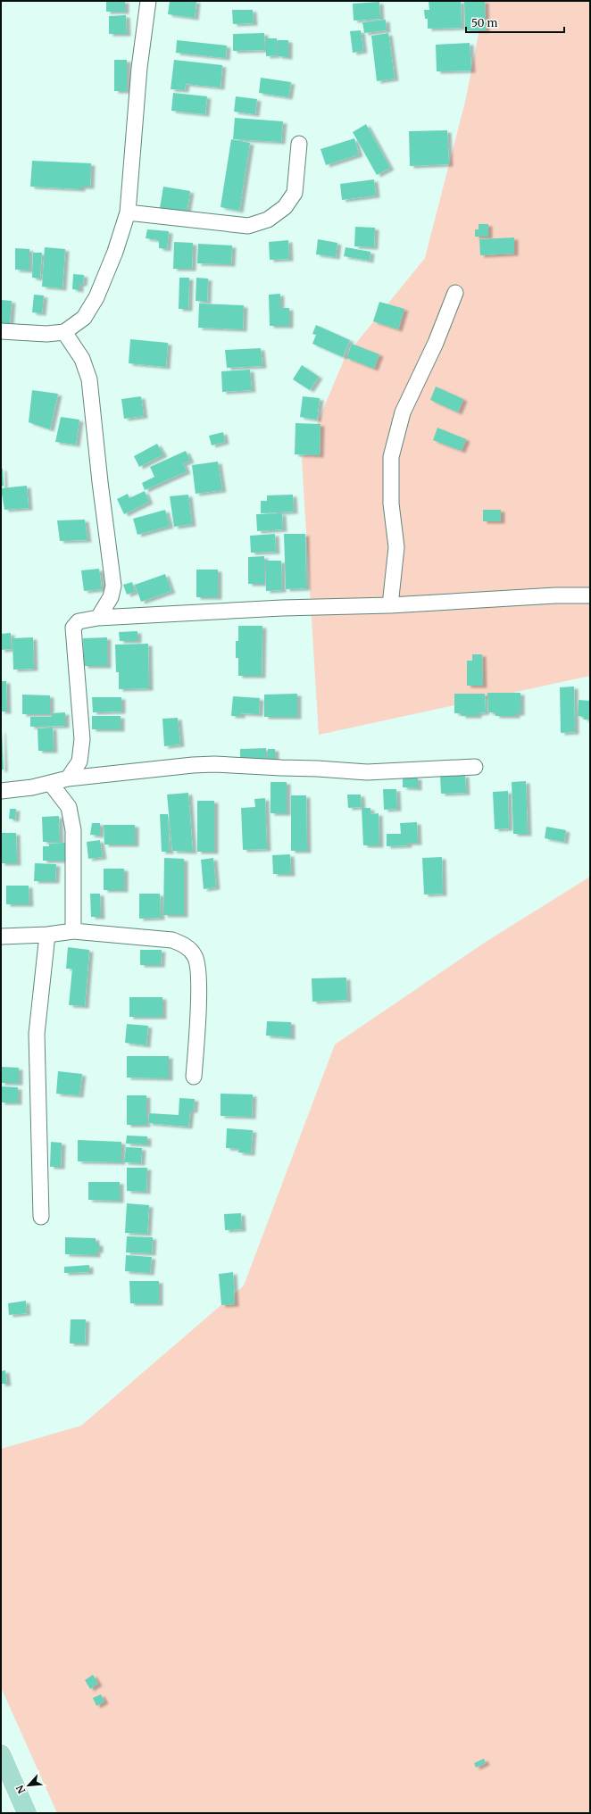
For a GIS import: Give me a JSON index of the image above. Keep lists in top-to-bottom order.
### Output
{
  "scale_bar": "50 m",
  "north": "bottom left"
}
